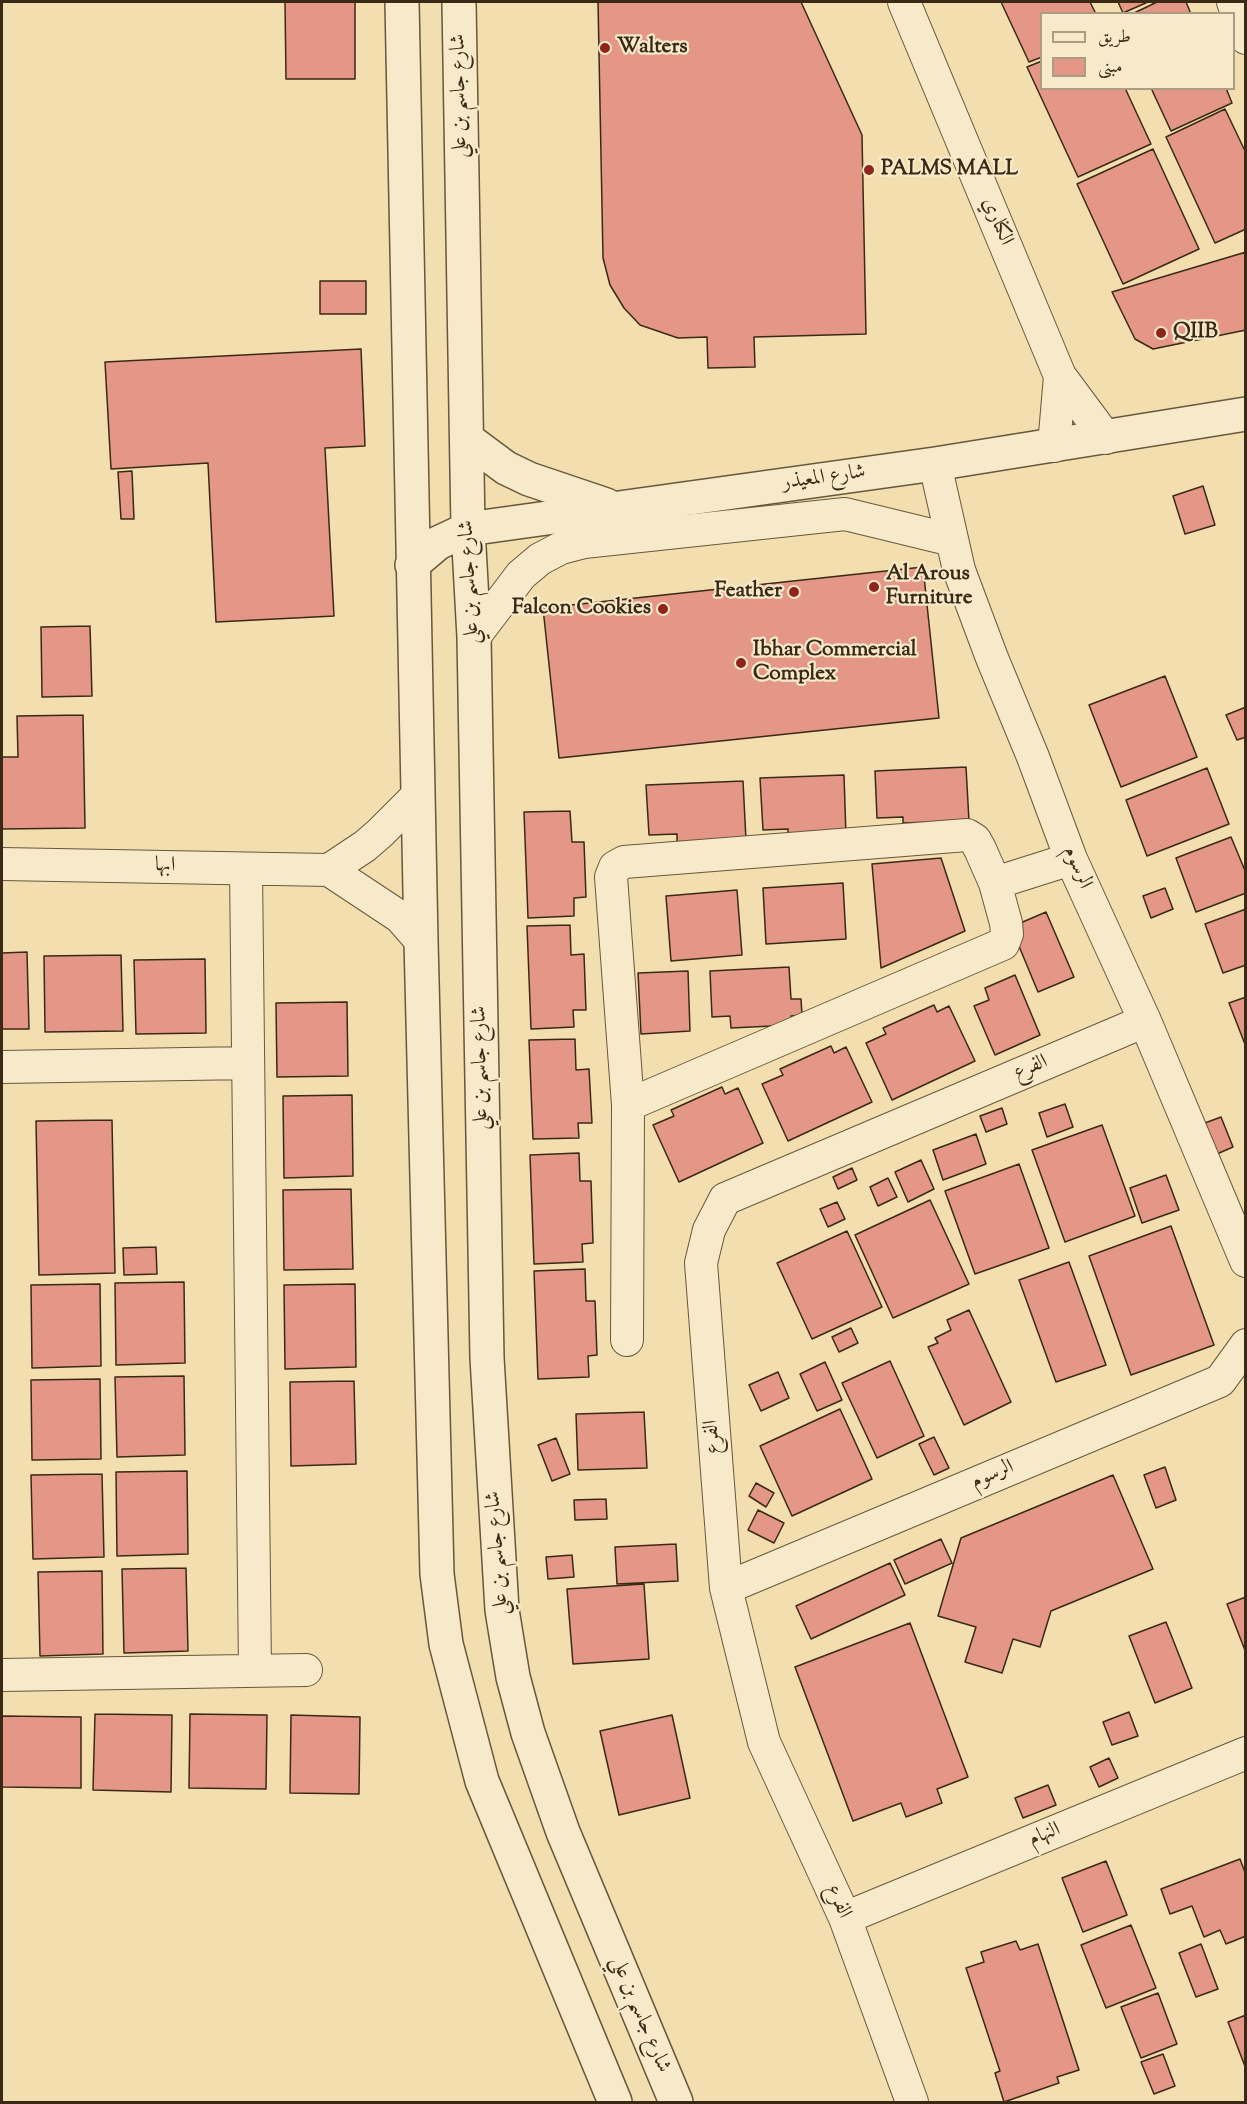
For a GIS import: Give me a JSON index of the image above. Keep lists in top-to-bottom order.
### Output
{
  "streets": {
    "street": [
      "شارع جاسم بن علي",
      "الكناري",
      "شارع المعيذر",
      "ابها",
      "الرسوم",
      "الفرع",
      "النهام"
    ]
  },
  "crossings": [
    ["شارع جاسم بن علي", "شارع المعيذر"],
    ["الكناري", "شارع المعيذر"],
    ["شارع المعيذر", "الرسوم"],
    ["الرسوم", "الفرع"],
    ["الفرع", "النهام"]
  ],
  "places": [
    "Walters",
    "PALMS MALL",
    "QIIB",
    "Al Arous Furniture",
    "Feather",
    "Falcon Cookies",
    "Ibhar Commercial Complex"
  ],
  "legend": ["طريق", "مبنى"]
}
